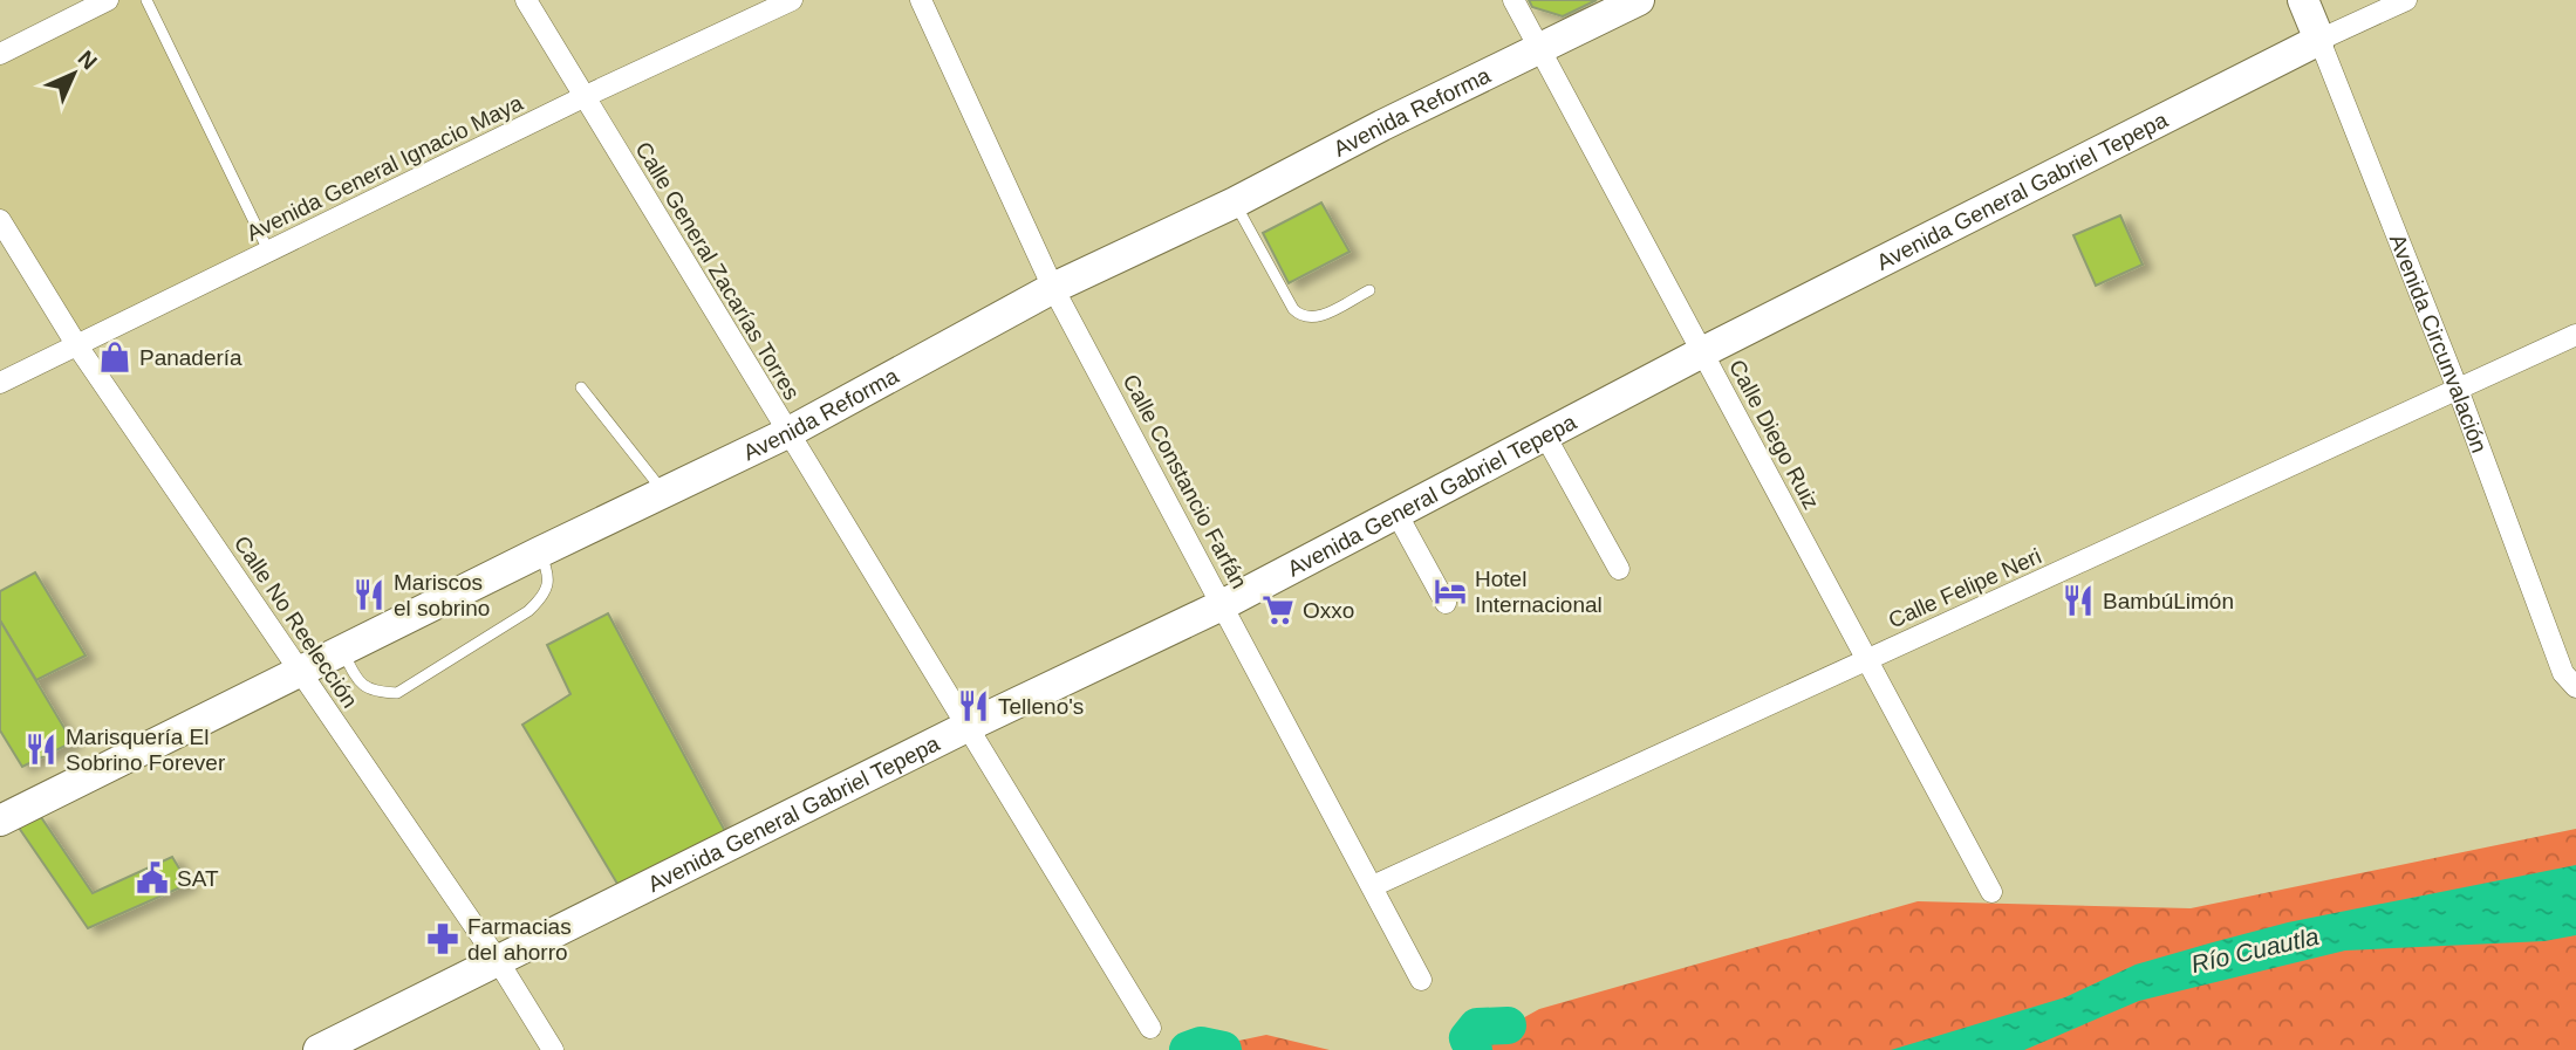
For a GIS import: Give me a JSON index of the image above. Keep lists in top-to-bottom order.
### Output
{
  "streets": {
    "main road": ["Avenida Reforma", "Avenida General Gabriel Tepepa", "Avenida Circunvalación"],
    "street": [
      "Avenida General Ignacio Maya",
      "Calle General Zacarías Torres",
      "Calle Diego Ruiz",
      "Calle Constancio Farfán",
      "Calle Felipe Neri",
      "Calle No Reelección"
    ]
  },
  "crossings": [
    ["Avenida Reforma", "Calle General Zacarías Torres"],
    ["Avenida Reforma", "Calle Diego Ruiz"],
    ["Avenida Reforma", "Calle Constancio Farfán"],
    ["Avenida Reforma", "Calle No Reelección"],
    ["Avenida General Ignacio Maya", "Calle General Zacarías Torres"],
    ["Avenida General Ignacio Maya", "Calle No Reelección"],
    ["Avenida General Gabriel Tepepa", "Calle General Zacarías Torres"],
    ["Avenida General Gabriel Tepepa", "Avenida Circunvalación"],
    ["Avenida General Gabriel Tepepa", "Calle Diego Ruiz"],
    ["Avenida General Gabriel Tepepa", "Calle Constancio Farfán"],
    ["Avenida General Gabriel Tepepa", "Calle No Reelección"],
    ["Avenida Circunvalación", "Calle Felipe Neri"],
    ["Calle Diego Ruiz", "Calle Felipe Neri"],
    ["Calle Constancio Farfán", "Calle Felipe Neri"]
  ],
  "water": ["Río Cuautla"],
  "places": {
    "shop": ["Panadería"],
    "hotel": ["Hotel Internacional"],
    "restaurant": [
      "Mariscos el sobrino",
      "BambúLimón",
      "Telleno's",
      "Marisquería El Sobrino Forever"
    ],
    "supermarket": ["Oxxo"],
    "public building": ["SAT"],
    "pharmacy": ["Farmacias del ahorro"]
  },
  "north": "top right"
}
